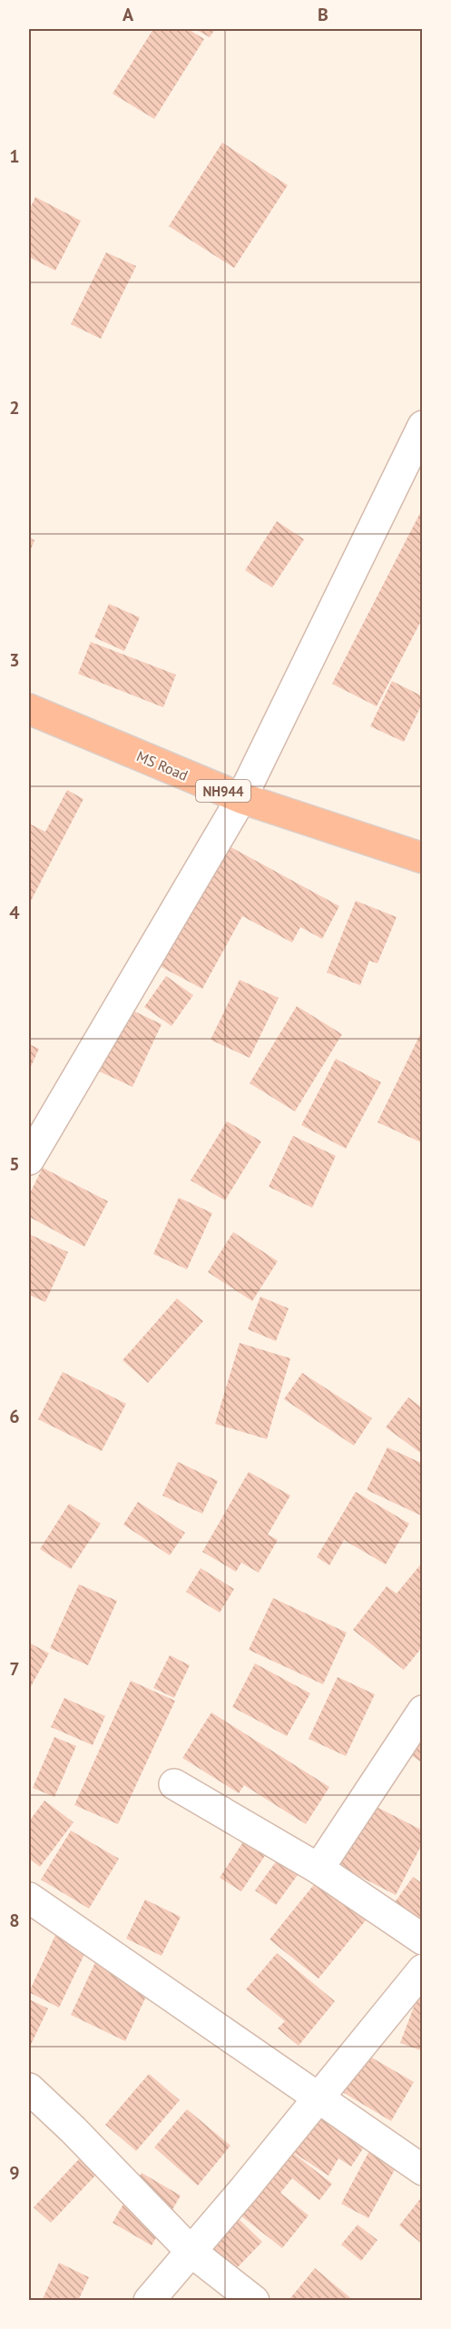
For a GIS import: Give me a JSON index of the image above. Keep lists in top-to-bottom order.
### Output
{
  "streets": {
    "highway": ["MS Road", "NH944"]
  },
  "grid": {
    "columns": ["A", "B"],
    "rows": [
      "1",
      "2",
      "3",
      "4",
      "5",
      "6",
      "7",
      "8",
      "9"
    ]
  }
}
